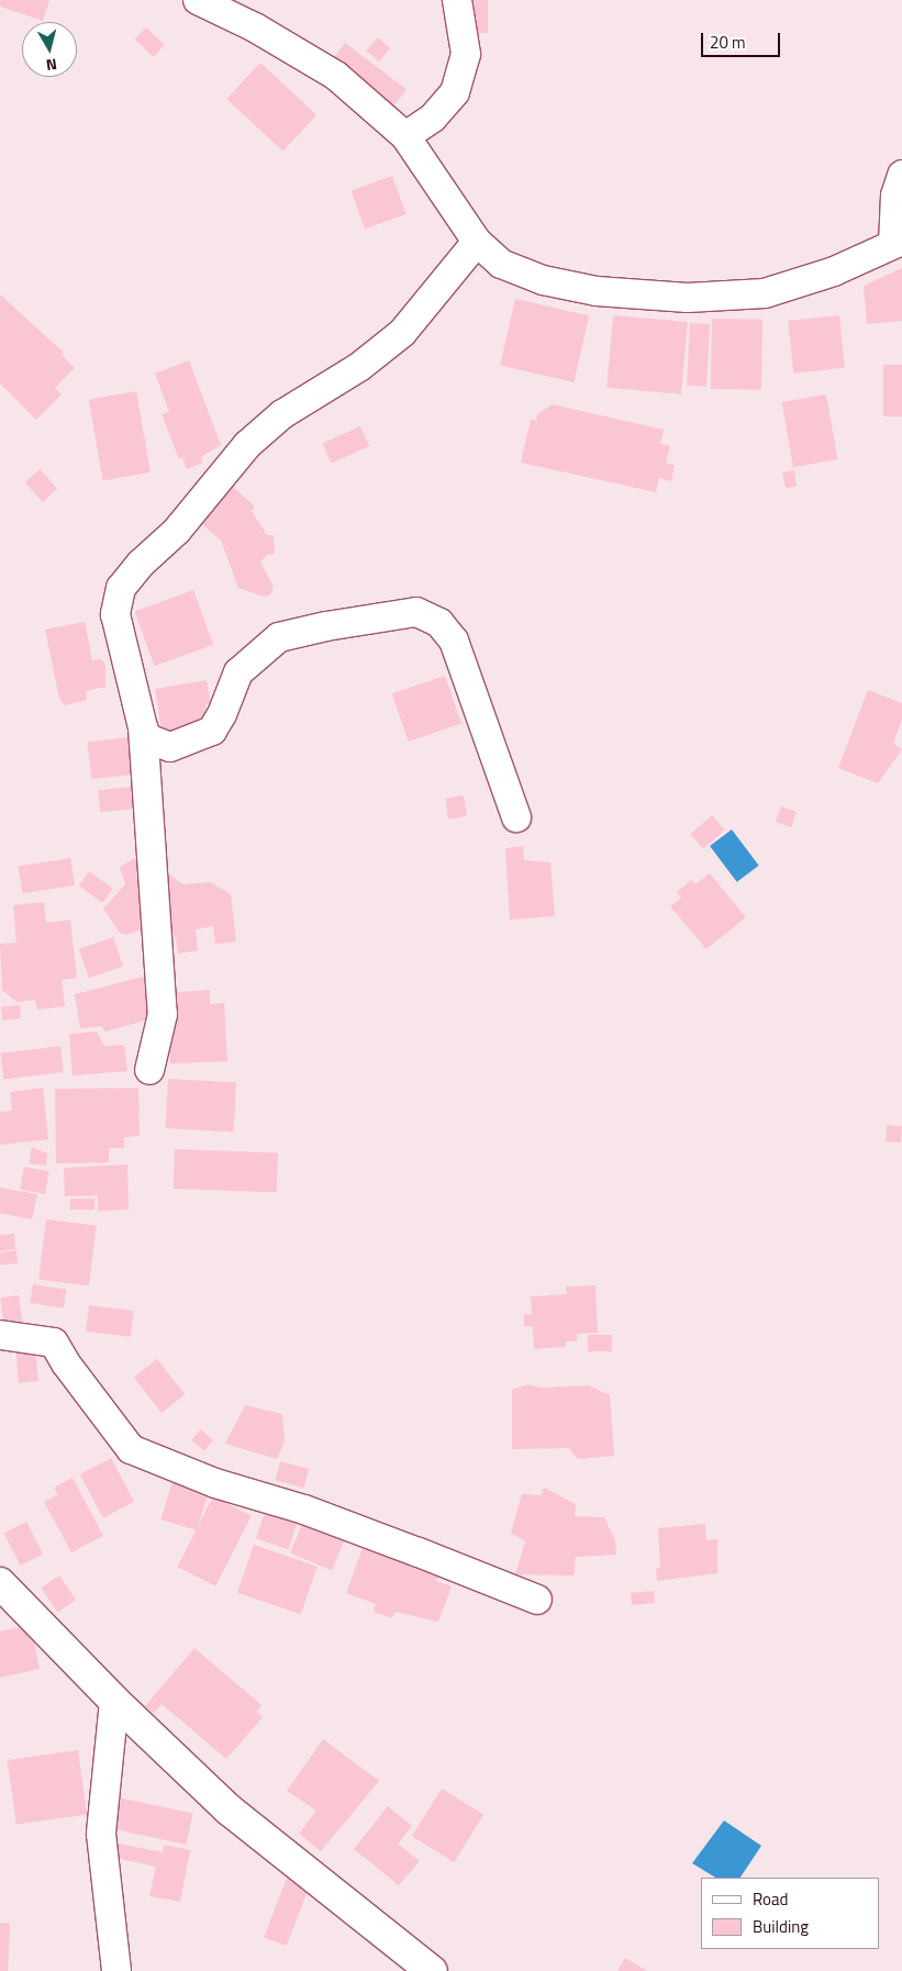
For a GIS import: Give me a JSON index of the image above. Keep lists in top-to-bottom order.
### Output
{
  "legend": ["Road", "Building"],
  "scale_bar": "20 m",
  "north": "bottom"
}
